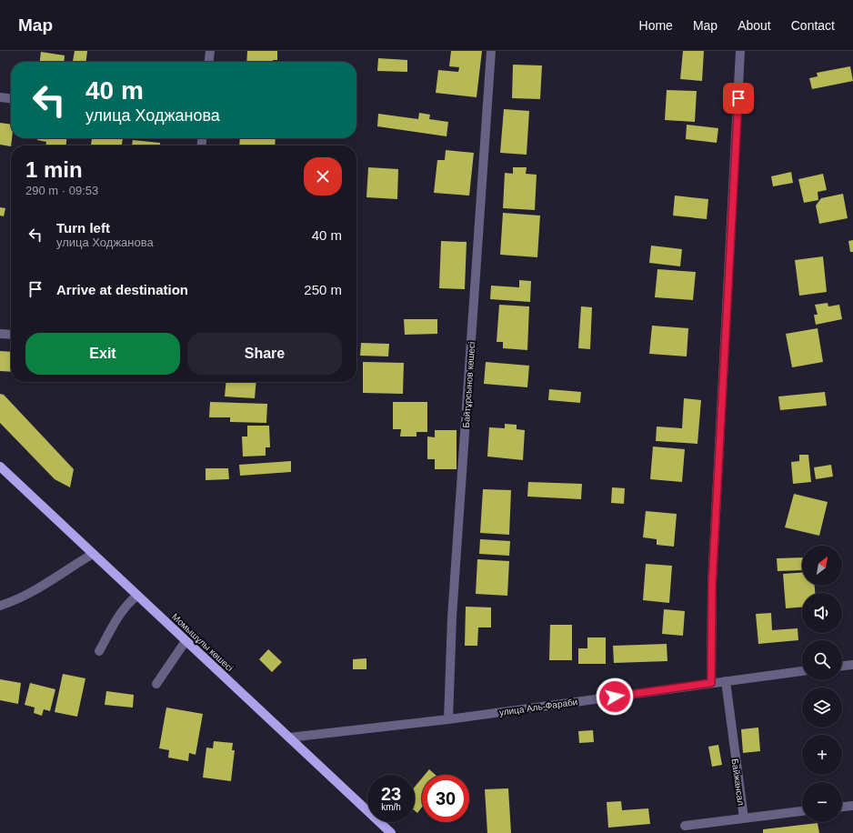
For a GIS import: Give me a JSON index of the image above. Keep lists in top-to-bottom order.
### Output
{
  "streets": {
    "main road": ["Момышұлы көшесі"],
    "street": ["Байтұрсынов көшесі", "улица Аль-Фараби", "Байжансал"]
  },
  "crossings": [
    ["Байтұрсынов көшесі", "улица Аль-Фараби"],
    ["Момышұлы көшесі", "улица Аль-Фараби"],
    ["улица Аль-Фараби", "Байжансал"]
  ],
  "north": "top right",
  "page": {
    "header": "Map",
    "nav": [
      "Home",
      "Map",
      "About",
      "Contact"
    ],
    "turn": ["40 m", "улица Ходжанова"],
    "heading": ["1 min", "290 m · 09:53"],
    "list": [
      {
        "name": "Turn left",
        "note": "улица Ходжанова",
        "value": "40 m"
      },
      {
        "name": "Arrive at destination",
        "value": "250 m"
      }
    ],
    "buttons": ["Exit", "Share"],
    "map_buttons": ["+", "−"],
    "speed": "23 km/h",
    "limit": "30"
  }
}
